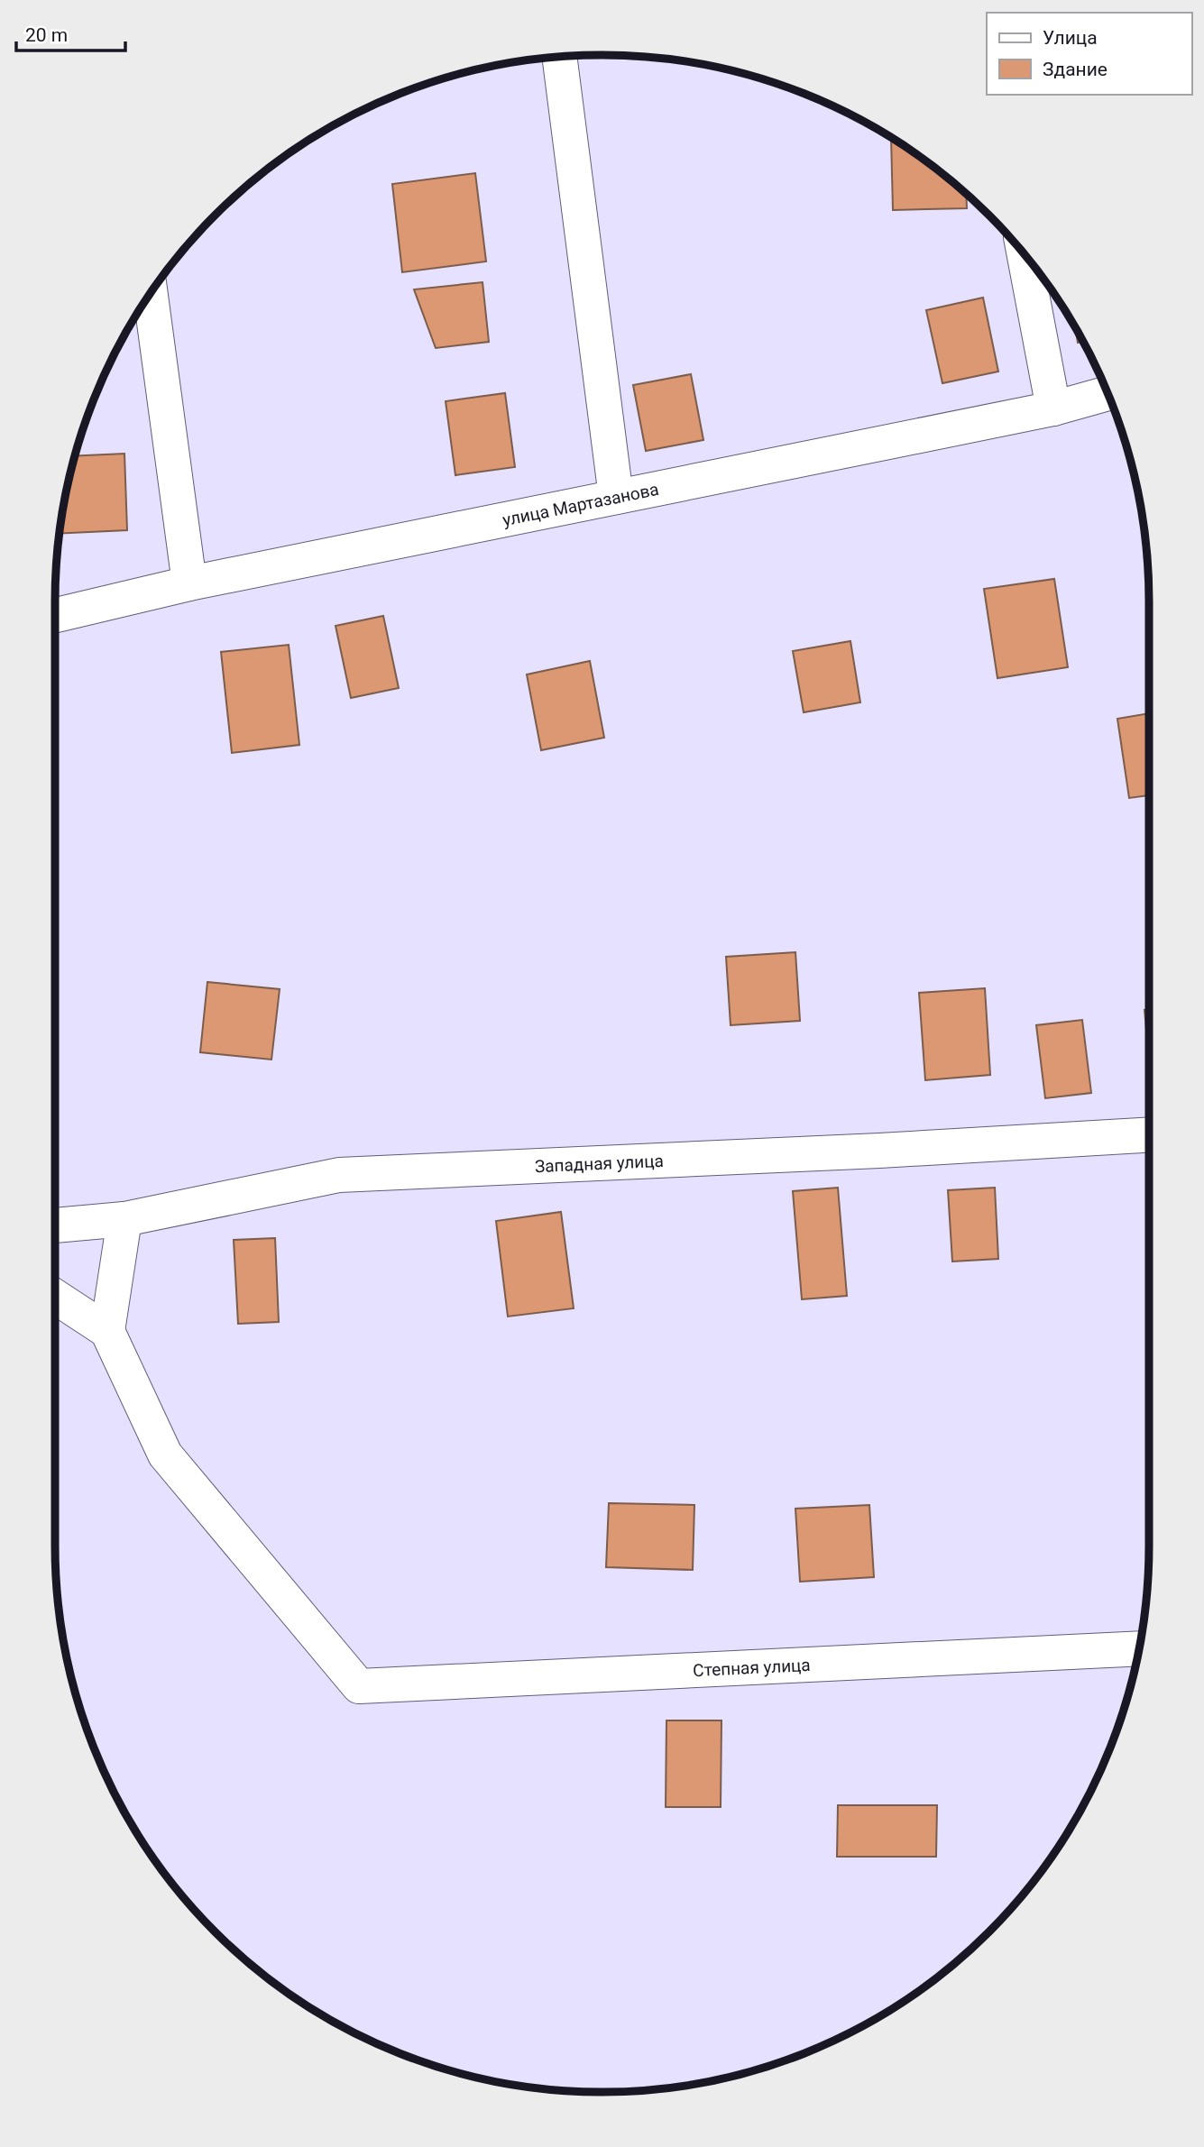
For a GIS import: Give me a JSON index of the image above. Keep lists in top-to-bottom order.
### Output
{
  "streets": {
    "street": ["улица Мартазанова", "Западная улица", "Степная улица"]
  },
  "legend": ["Улица", "Здание"],
  "scale_bar": "20 m"
}
